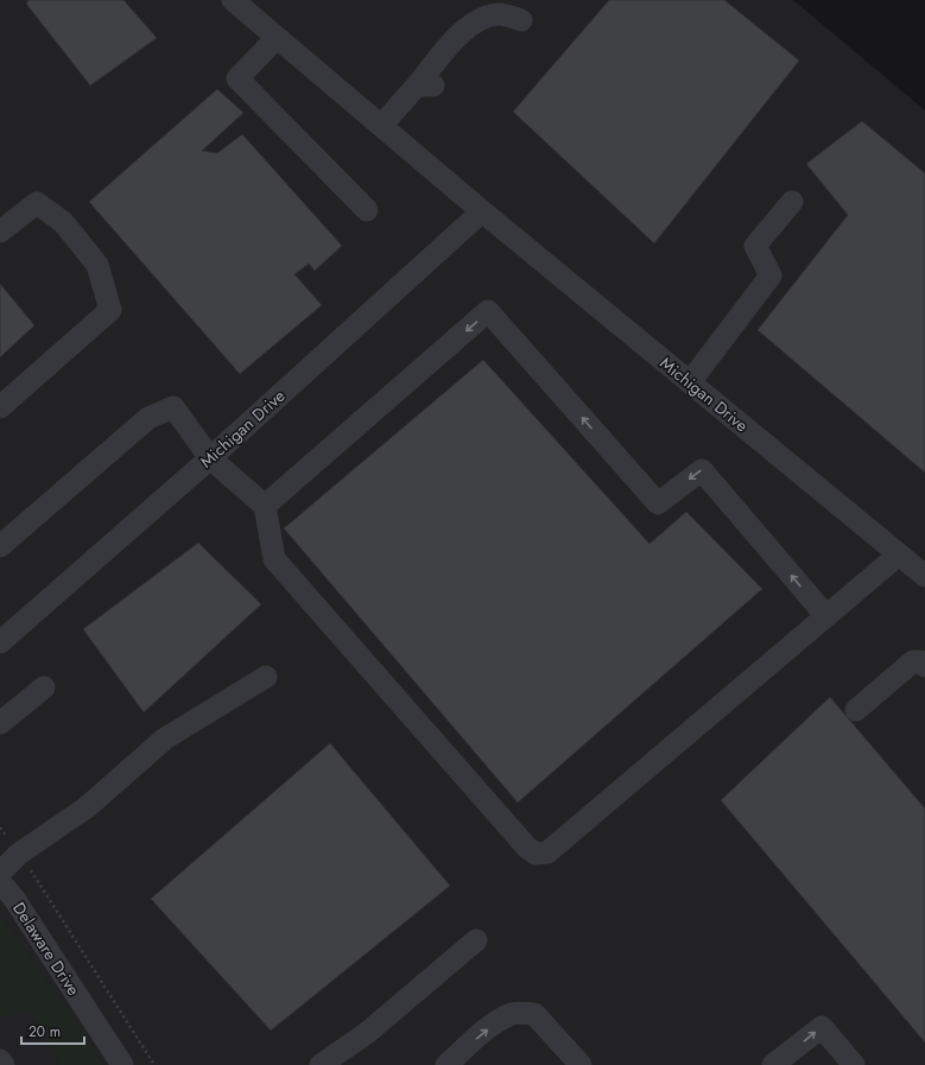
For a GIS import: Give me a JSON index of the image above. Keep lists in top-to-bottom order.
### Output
{
  "streets": {
    "street": ["Michigan Drive", "Delaware Drive"]
  },
  "scale_bar": "20 m"
}
